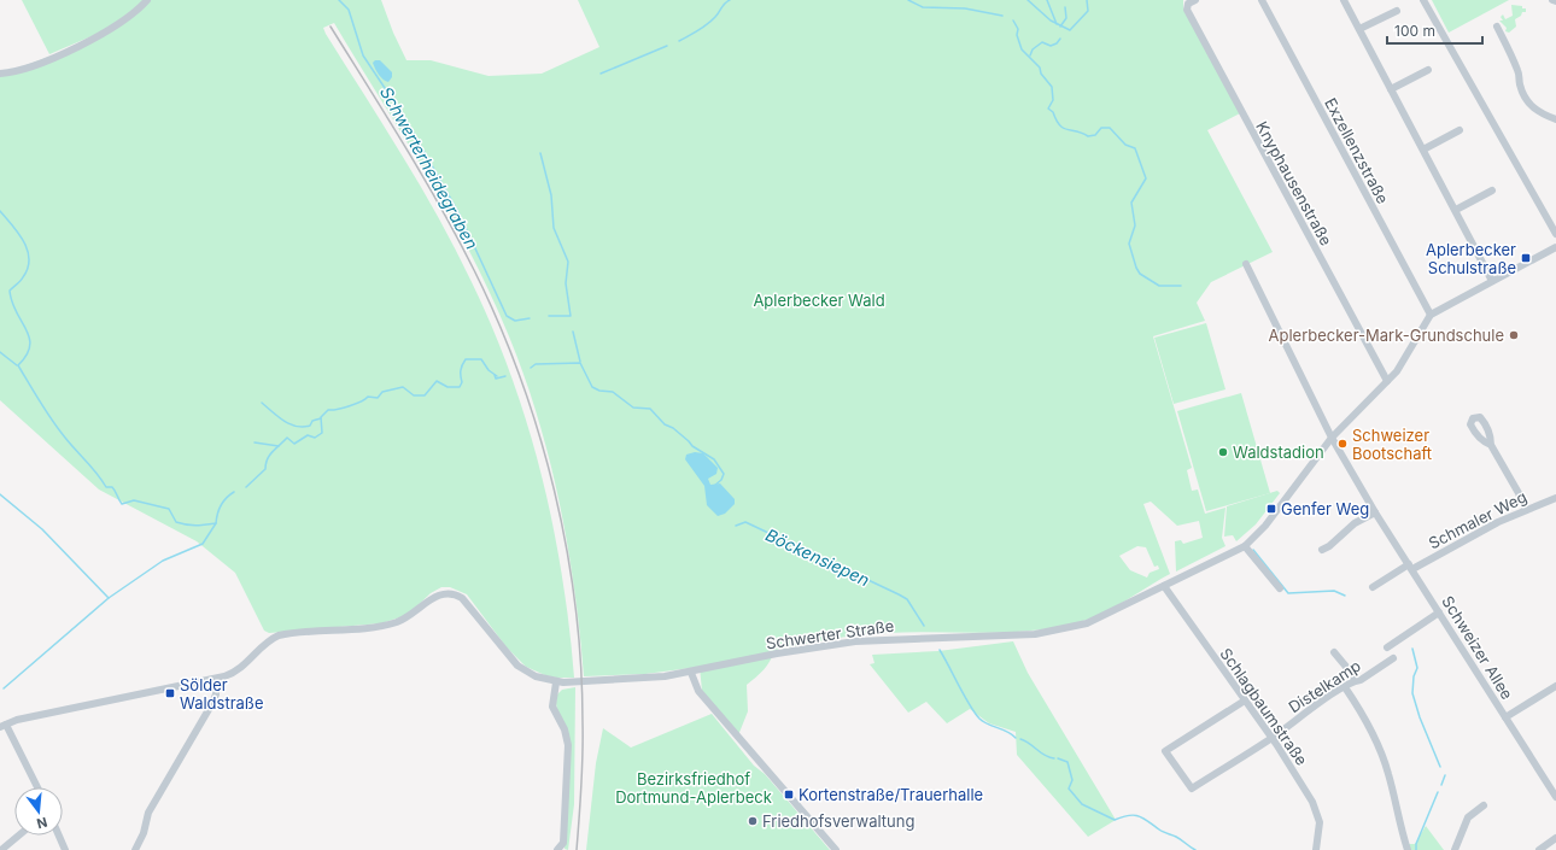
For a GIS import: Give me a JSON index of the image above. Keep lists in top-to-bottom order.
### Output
{
  "streets": {
    "street": [
      "Exzellenzstraße",
      "Knyphausenstraße",
      "Schmaler Weg",
      "Schwerter Straße",
      "Schweizer Allee",
      "Distelkamp",
      "Schlagbaumstraße"
    ]
  },
  "crossings": [
    ["Exzellenzstraße", "Schwerter Straße"],
    ["Knyphausenstraße", "Schwerter Straße"],
    ["Schmaler Weg", "Schweizer Allee"],
    ["Schwerter Straße", "Schweizer Allee"],
    ["Schwerter Straße", "Schlagbaumstraße"],
    ["Distelkamp", "Schlagbaumstraße"]
  ],
  "water": ["Schwerterheidegraben", "Böckensiepen"],
  "parks": ["Aplerbecker Wald", "Bezirksfriedhof Dortmund-Aplerbeck"],
  "places": {
    "transit": [
      "Aplerbecker Schulstraße",
      "Genfer Weg",
      "Sölder Waldstraße",
      "Kortenstraße/Trauerhalle"
    ],
    "other": [
      "Aplerbecker-Mark-Grundschule",
      "Schweizer Bootschaft",
      "Waldstadion",
      "Friedhofsverwaltung"
    ]
  },
  "scale_bar": "100 m",
  "north": "bottom"
}
